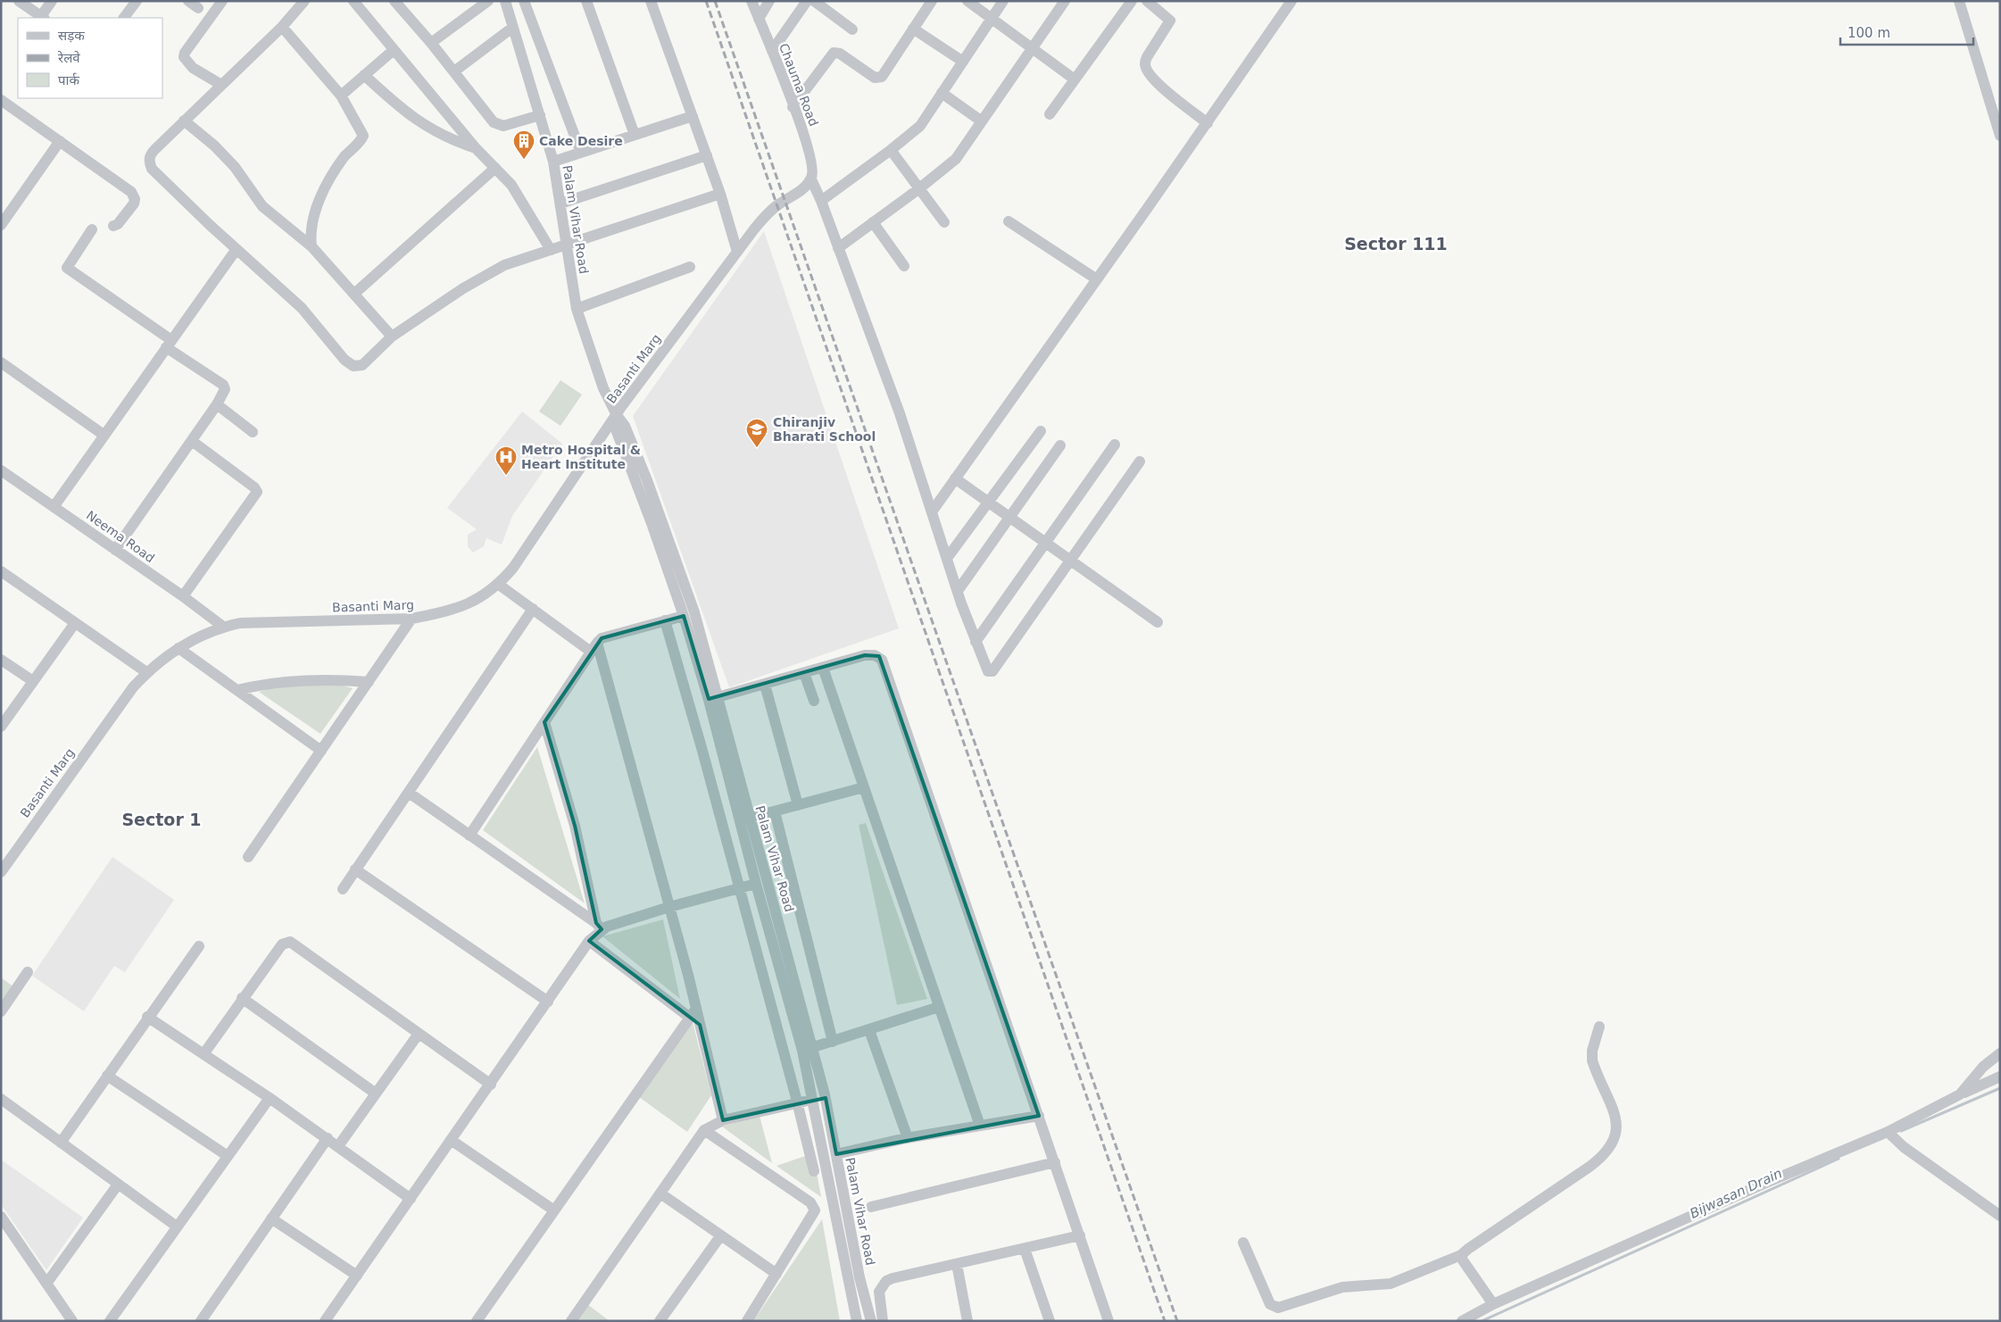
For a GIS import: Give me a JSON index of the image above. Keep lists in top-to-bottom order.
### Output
{
  "streets": {
    "street": [
      "Chauma Road",
      "Palam Vihar Road",
      "Basanti Marg",
      "Neema Road"
    ]
  },
  "crossings": [
    ["Chauma Road", "Basanti Marg"],
    ["Palam Vihar Road", "Basanti Marg"],
    ["Basanti Marg", "Neema Road"]
  ],
  "districts": ["Sector 111", "Sector 1"],
  "water": ["Bijwasan Drain"],
  "places": {
    "building": ["Cake Desire"],
    "school or university": ["Chiranjiv Bharati School"],
    "hospital": ["Metro Hospital & Heart Institute"]
  },
  "legend": ["सड़क", "रेलवे", "पार्क"],
  "scale_bar": "100 m"
}
